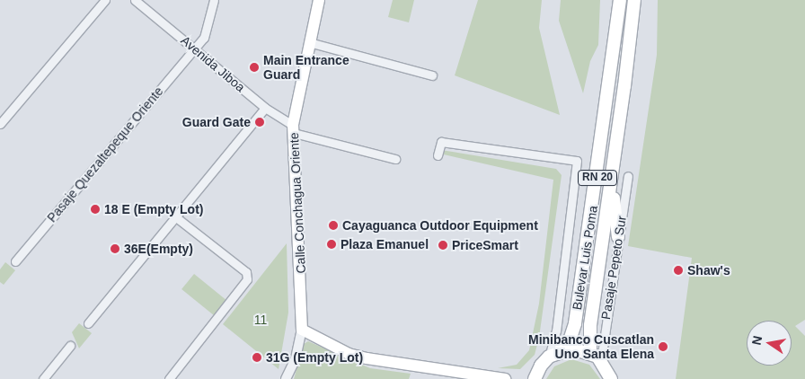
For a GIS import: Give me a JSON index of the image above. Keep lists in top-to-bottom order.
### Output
{
  "streets": {
    "highway": ["RN 20", "Bulevar Luis Poma"],
    "main road": ["Calle Conchagua Oriente"],
    "street": ["Avenida Jiboa", "Pasaje Quezaltepeque Oriente", "Pasaje Pepeto Sur"]
  },
  "crossings": [
    ["Avenida Jiboa", "Pasaje Quezaltepeque Oriente"],
    ["Avenida Jiboa", "Calle Conchagua Oriente"],
    ["RN 20", "Bulevar Luis Poma"],
    ["RN 20", "Pasaje Pepeto Sur"],
    ["Bulevar Luis Poma", "Pasaje Pepeto Sur"]
  ],
  "parks": ["11"],
  "places": [
    "Main Entrance Guard",
    "Guard Gate",
    "18 E (Empty Lot)",
    "Cayaguanca Outdoor Equipment",
    "Plaza Emanuel",
    "PriceSmart",
    "36E(Empty)",
    "Shaw's",
    "Minibanco Cuscatlan Uno Santa Elena",
    "31G (Empty Lot)"
  ],
  "north": "left"
}
